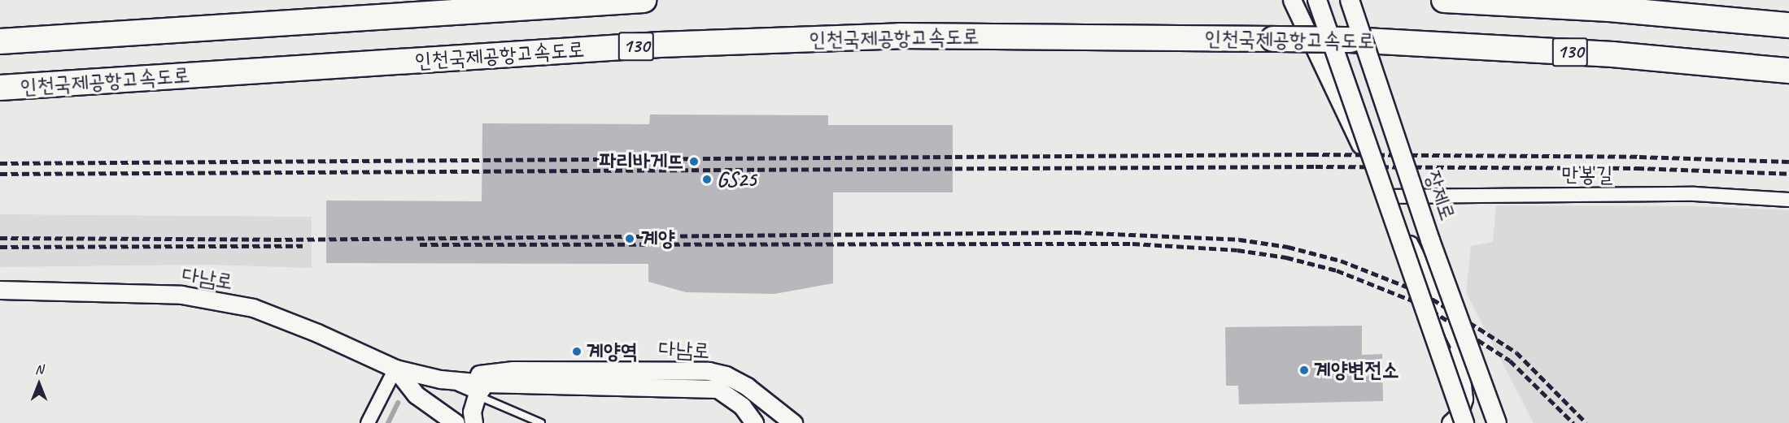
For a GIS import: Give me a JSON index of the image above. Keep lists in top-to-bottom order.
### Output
{
  "streets": {
    "highway": ["인천국제공항고속도로", "130"],
    "main road": ["장제로"],
    "street": ["만봉길", "다남로"]
  },
  "crossings": [
    ["만봉길", "장제로"]
  ],
  "places": [
    "파리바게뜨",
    "GS25",
    "계양",
    "계양역",
    "계양변전소"
  ],
  "north": "top"
}
